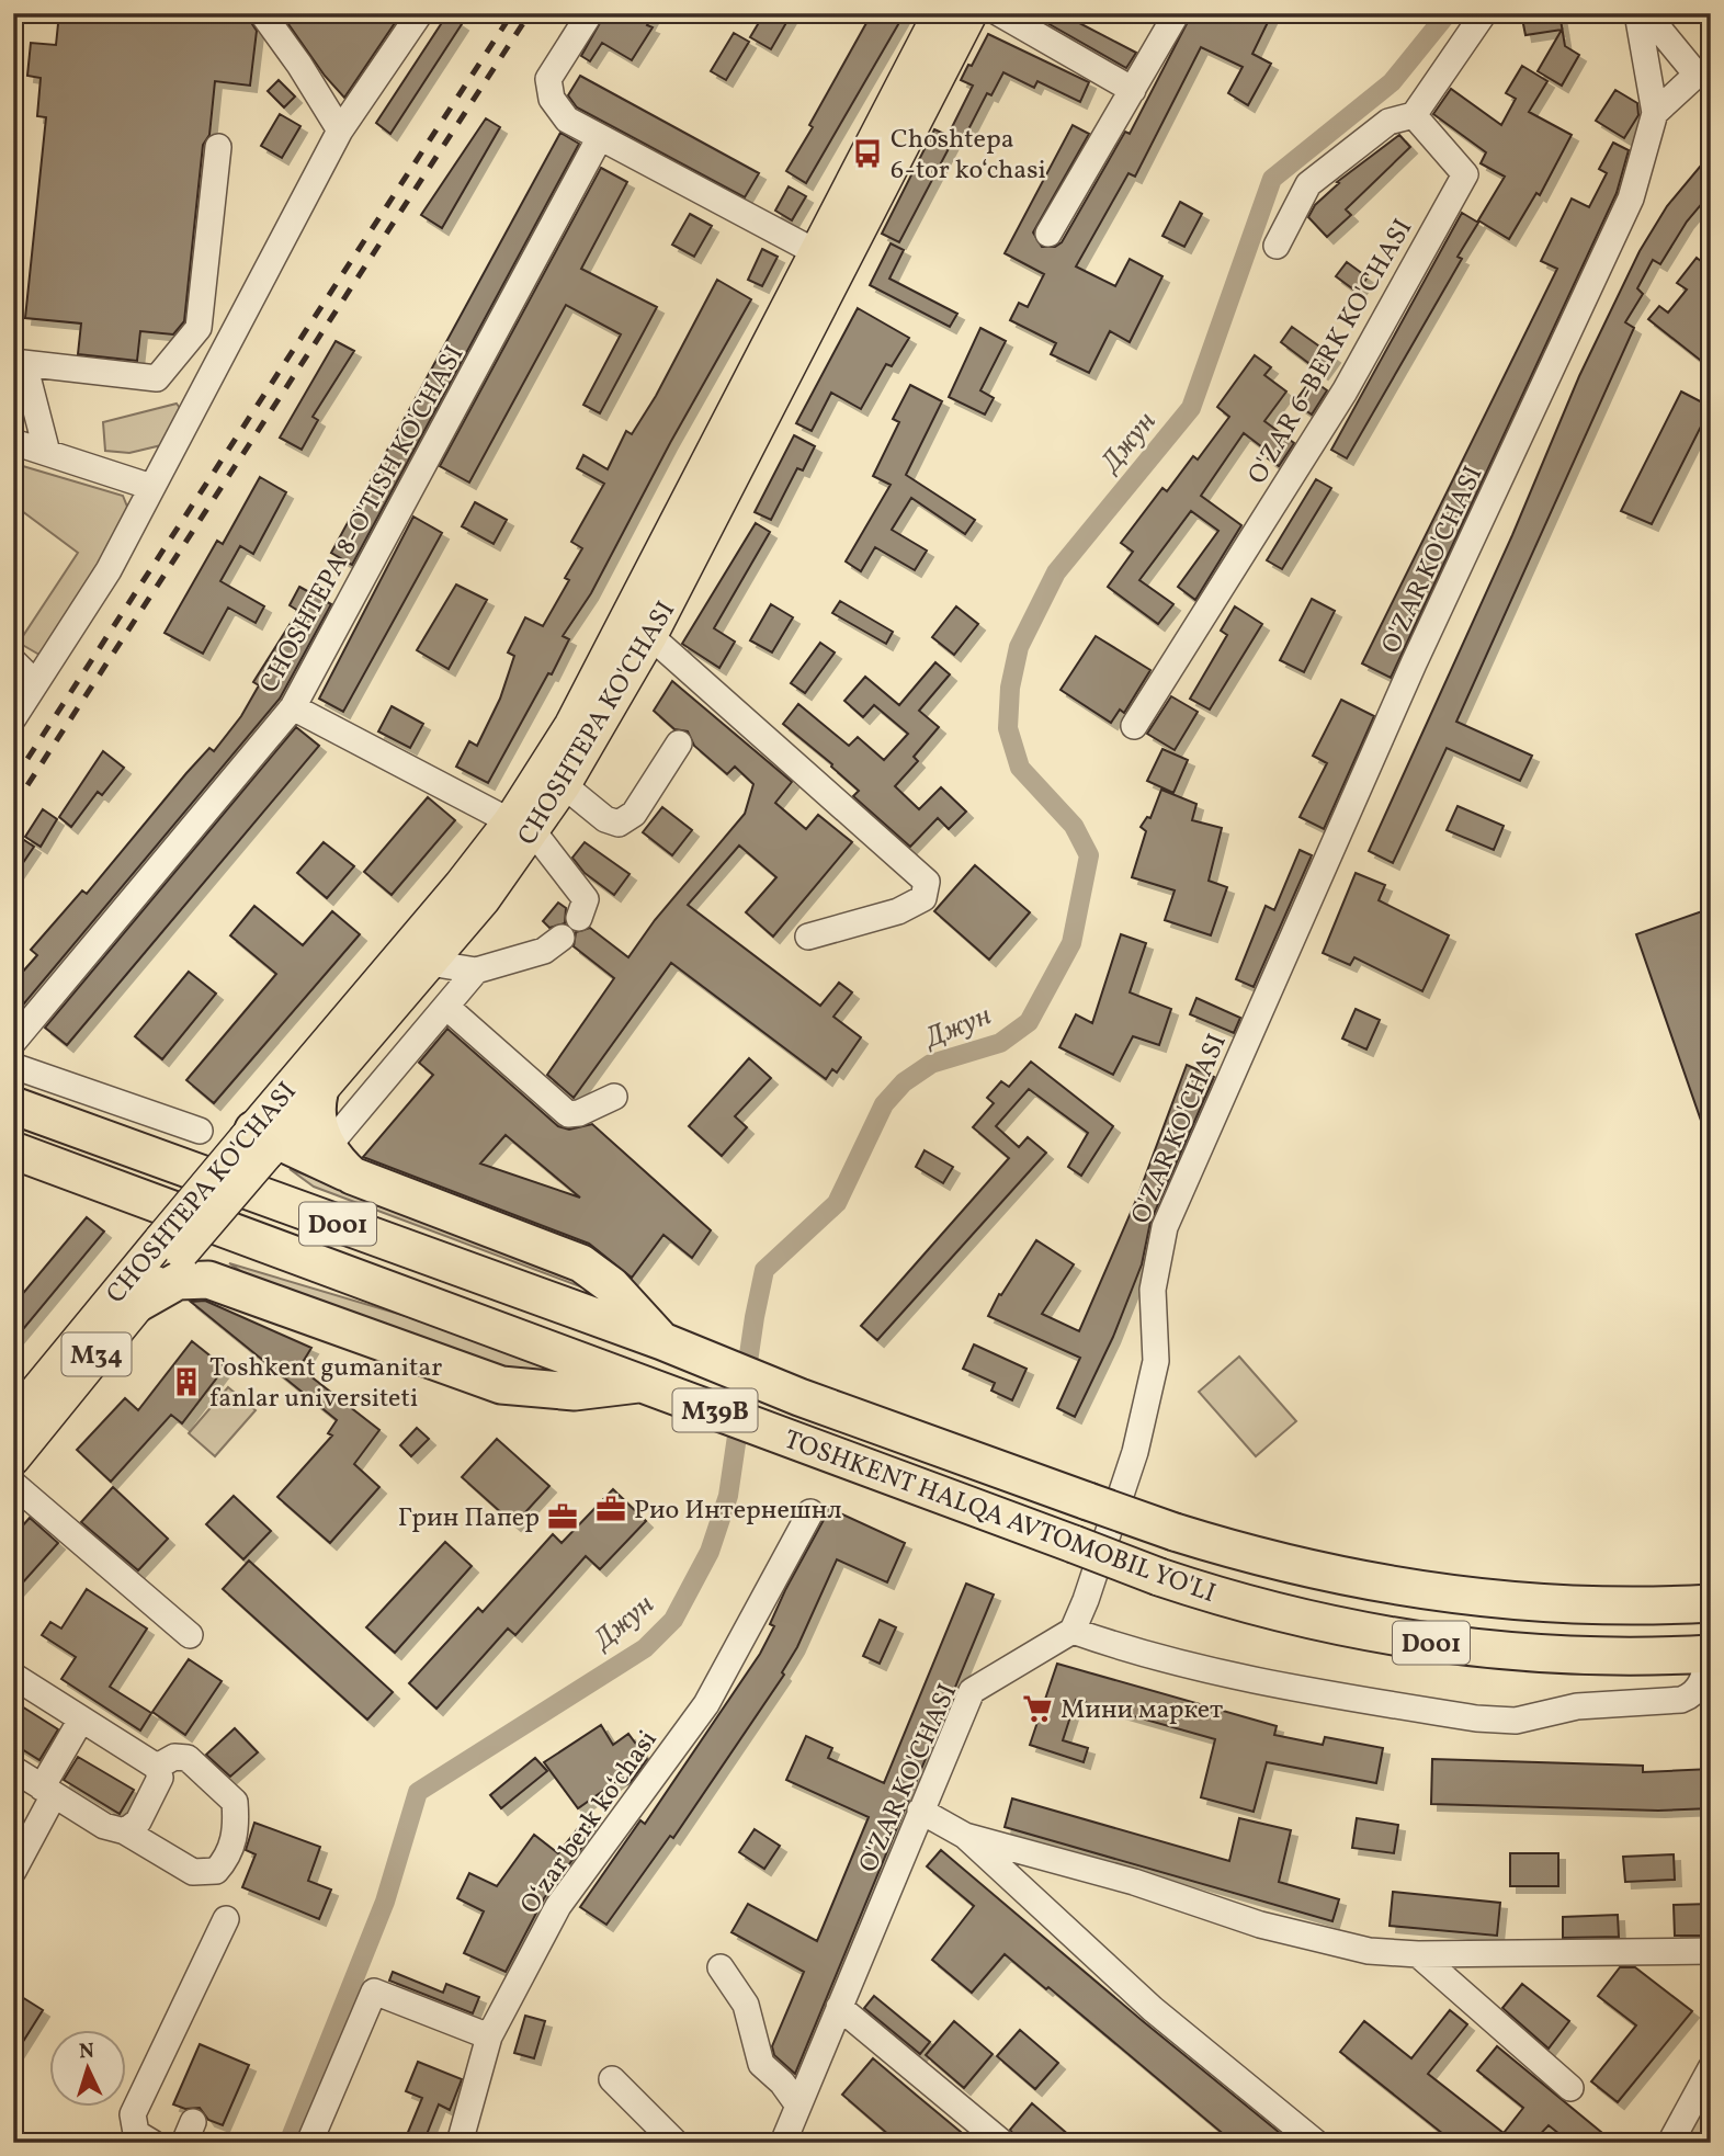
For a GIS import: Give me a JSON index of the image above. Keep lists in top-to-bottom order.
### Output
{
  "streets": {
    "highway": ["D001", "M39B", "TOSHKENT HALQA AVTOMOBIL YO'LI"],
    "main road": ["CHOSHTEPA KO'CHASI", "M34"],
    "street": [
      "O'ZAR 6-BERK KO'CHASI",
      "CHOSHTEPA 8-O'TISH KO'CHASI",
      "O'ZAR KO'CHASI",
      "Oʻzar berk koʻchasi"
    ]
  },
  "water": ["Джун"],
  "places": {
    "bus stop": ["Choshtepa 6-tor koʻchasi"],
    "building": ["Toshkent gumanitar fanlar universiteti"],
    "office": ["Рио Интернешнл", "Грин Папер"],
    "supermarket": ["Мини маркет"]
  },
  "north": "top"
}
